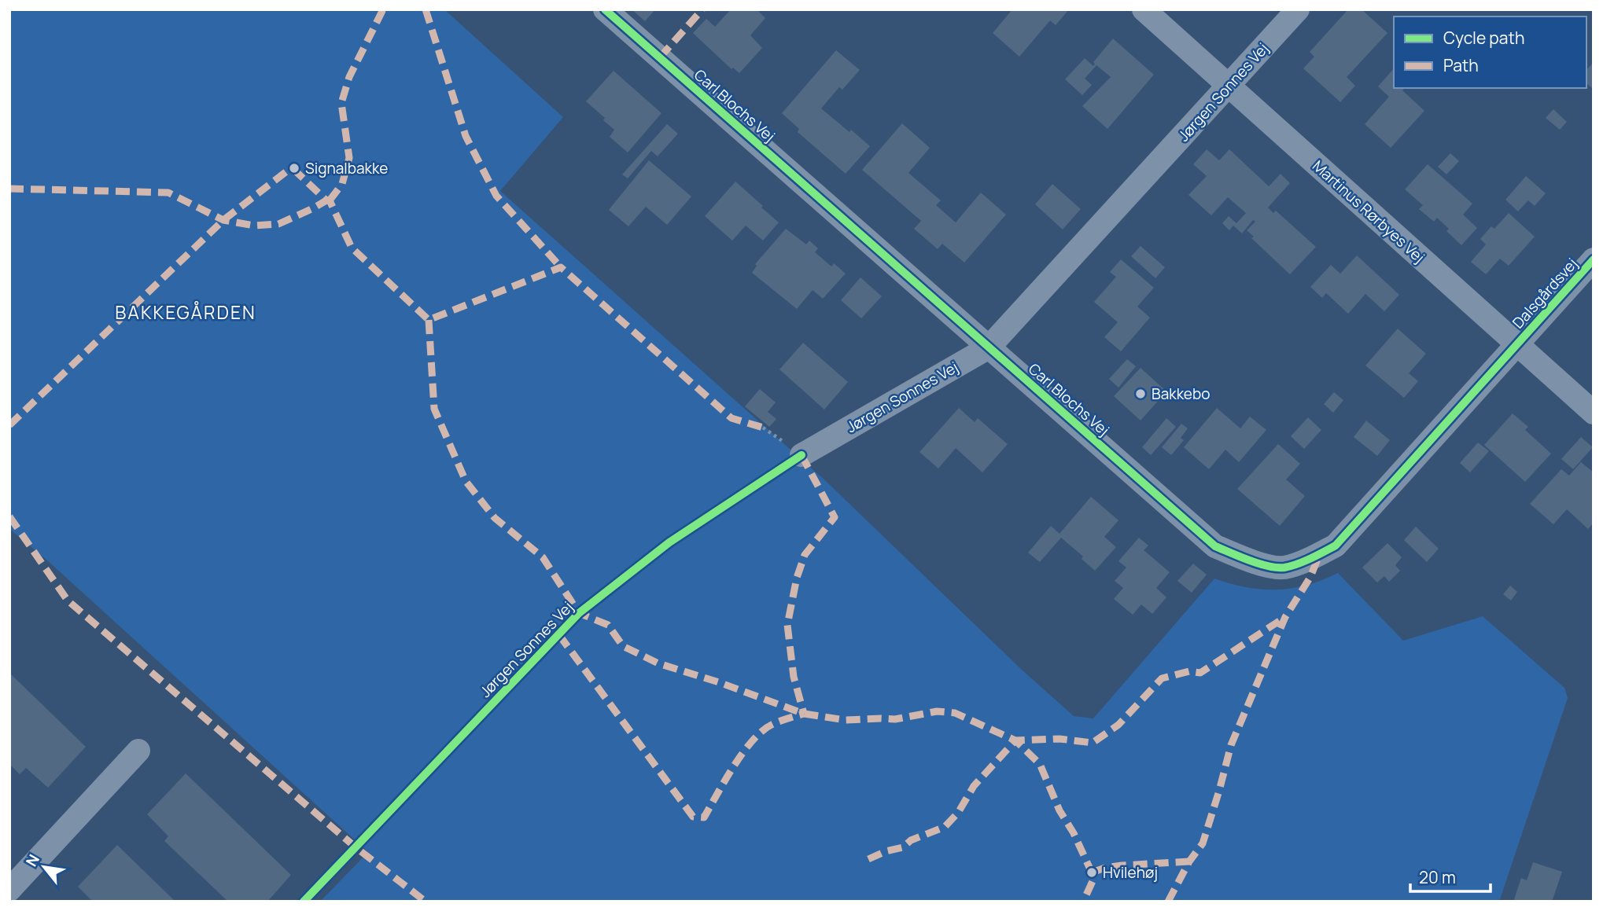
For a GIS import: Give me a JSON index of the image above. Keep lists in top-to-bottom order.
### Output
{
  "streets": {
    "street": [
      "Jørgen Sonnes Vej",
      "Carl Blochs Vej",
      "Martinus Rørbyes Vej",
      "Dalsgårdsvej"
    ]
  },
  "crossings": [
    ["Jørgen Sonnes Vej", "Carl Blochs Vej"],
    ["Jørgen Sonnes Vej", "Martinus Rørbyes Vej"],
    ["Carl Blochs Vej", "Martinus Rørbyes Vej"],
    ["Carl Blochs Vej", "Dalsgårdsvej"],
    ["Martinus Rørbyes Vej", "Dalsgårdsvej"]
  ],
  "districts": ["BAKKEGÅRDEN"],
  "places": ["Signalbakke", "Bakkebo", "Hvilehøj"],
  "legend": ["Cycle path", "Path"],
  "scale_bar": "20 m",
  "north": "top left"
}
